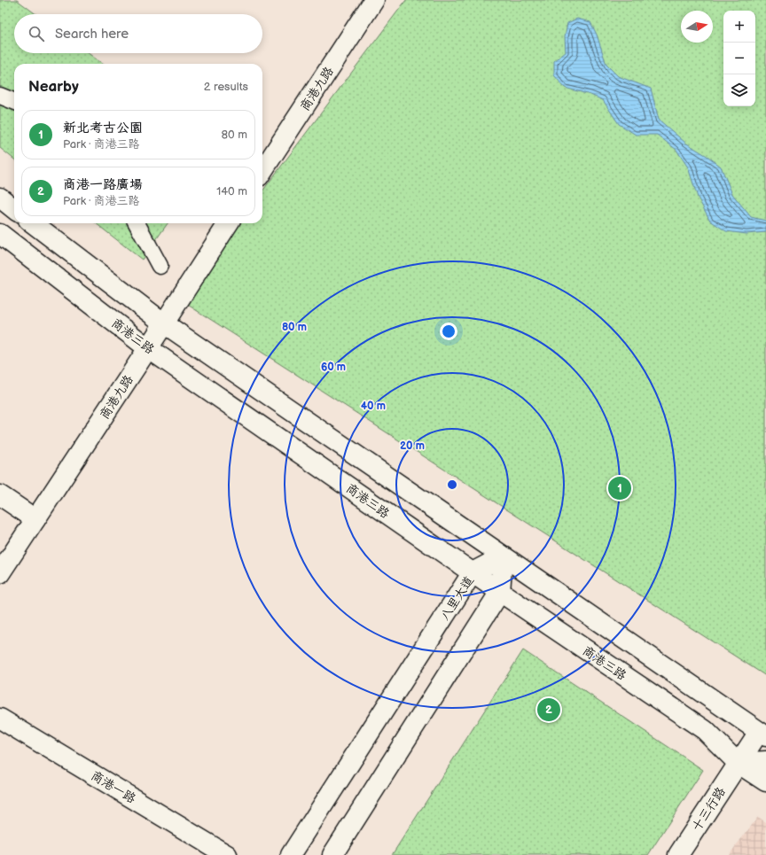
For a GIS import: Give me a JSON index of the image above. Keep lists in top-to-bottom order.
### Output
{
  "streets": {
    "street": [
      "商港九路",
      "商港三路",
      "八里大道",
      "商港一路",
      "十三行路"
    ]
  },
  "crossings": [
    ["商港九路", "商港三路"],
    ["商港三路", "八里大道"],
    ["商港三路", "十三行路"]
  ],
  "north": "right",
  "page": {
    "map_buttons": ["+", "−"],
    "search": "Search here",
    "heading": ["Nearby", "2 results"],
    "list": [
      {
        "mark": "1",
        "name": "新北考古公園",
        "note": "Park · 商港三路",
        "value": "80 m"
      },
      {
        "mark": "2",
        "name": "商港一路廣場",
        "note": "Park · 商港三路",
        "value": "140 m"
      }
    ],
    "pins": ["1", "2"]
  },
  "rings": [
    "80 m",
    "60 m",
    "40 m",
    "20 m"
  ]
}
